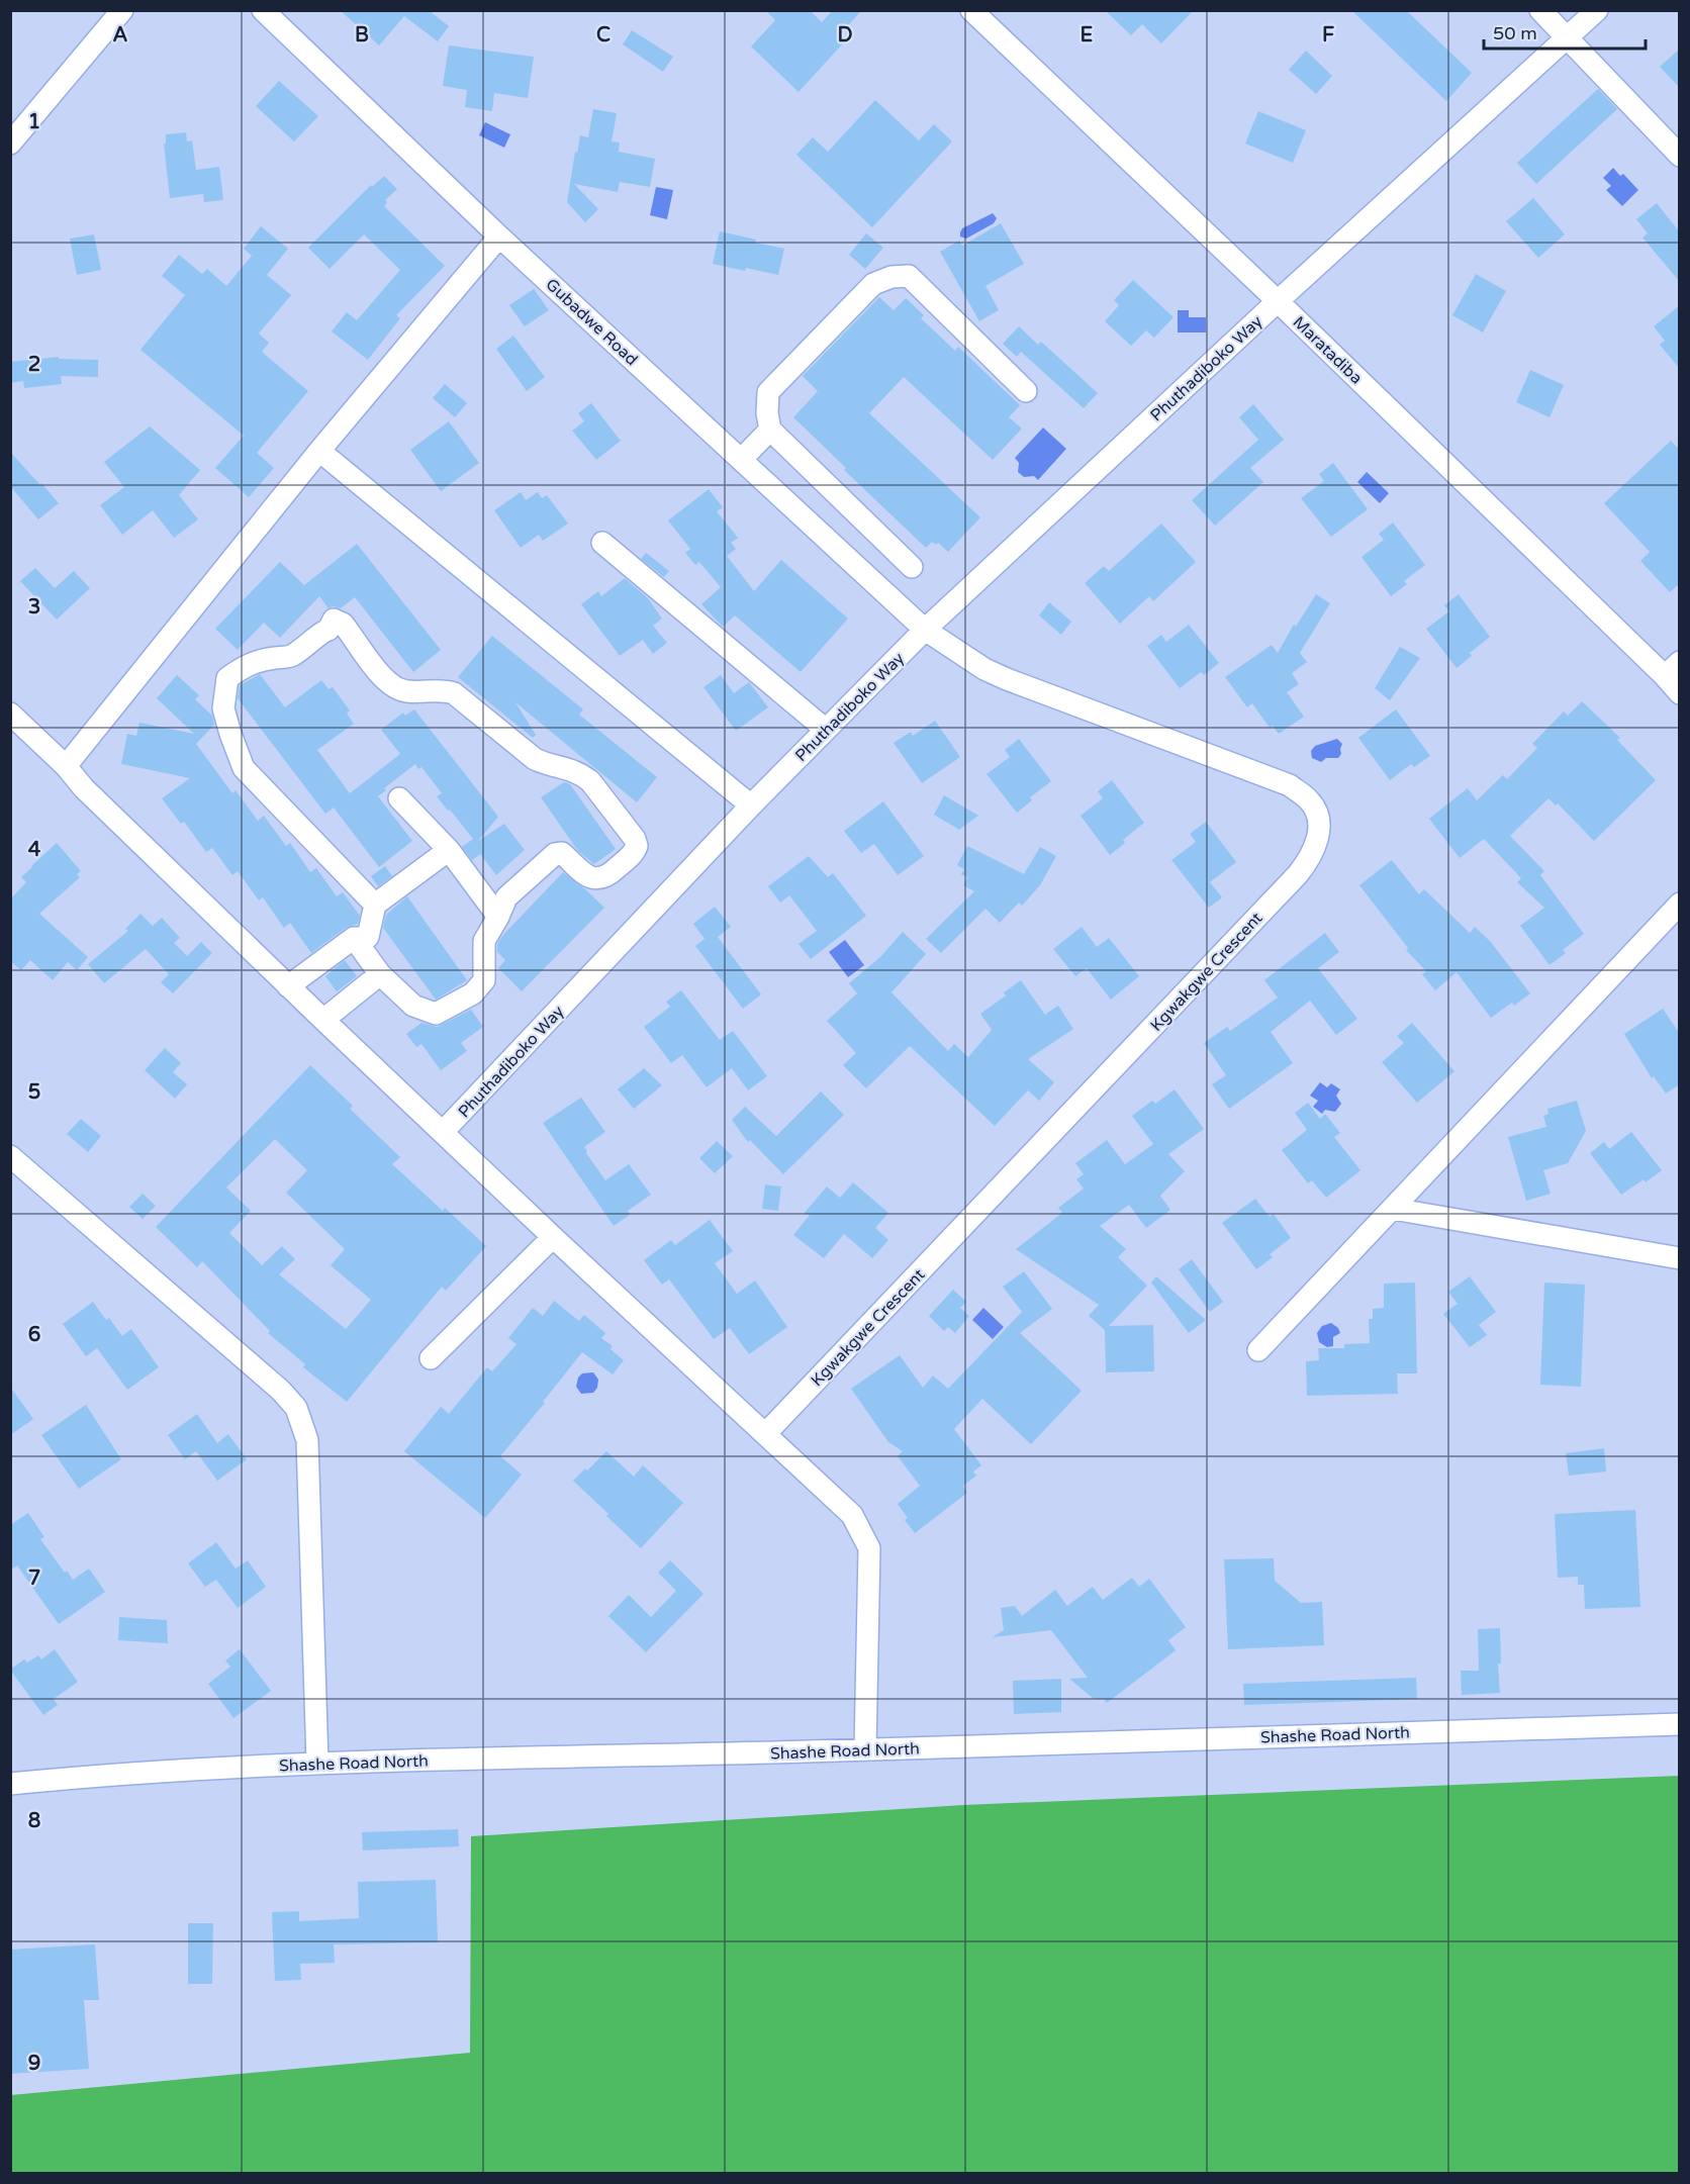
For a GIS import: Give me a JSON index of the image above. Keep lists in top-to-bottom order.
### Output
{
  "streets": {
    "street": [
      "Gubadwe Road",
      "Maratadiba",
      "Phuthadiboko Way",
      "Kgwakgwe Crescent",
      "Shashe Road North"
    ]
  },
  "crossings": [
    ["Gubadwe Road", "Phuthadiboko Way"],
    ["Gubadwe Road", "Kgwakgwe Crescent"],
    ["Maratadiba", "Phuthadiboko Way"],
    ["Phuthadiboko Way", "Kgwakgwe Crescent"]
  ],
  "scale_bar": "50 m",
  "grid": {
    "columns": [
      "A",
      "B",
      "C",
      "D",
      "E",
      "F"
    ],
    "rows": [
      "1",
      "2",
      "3",
      "4",
      "5",
      "6",
      "7",
      "8",
      "9"
    ]
  }
}
